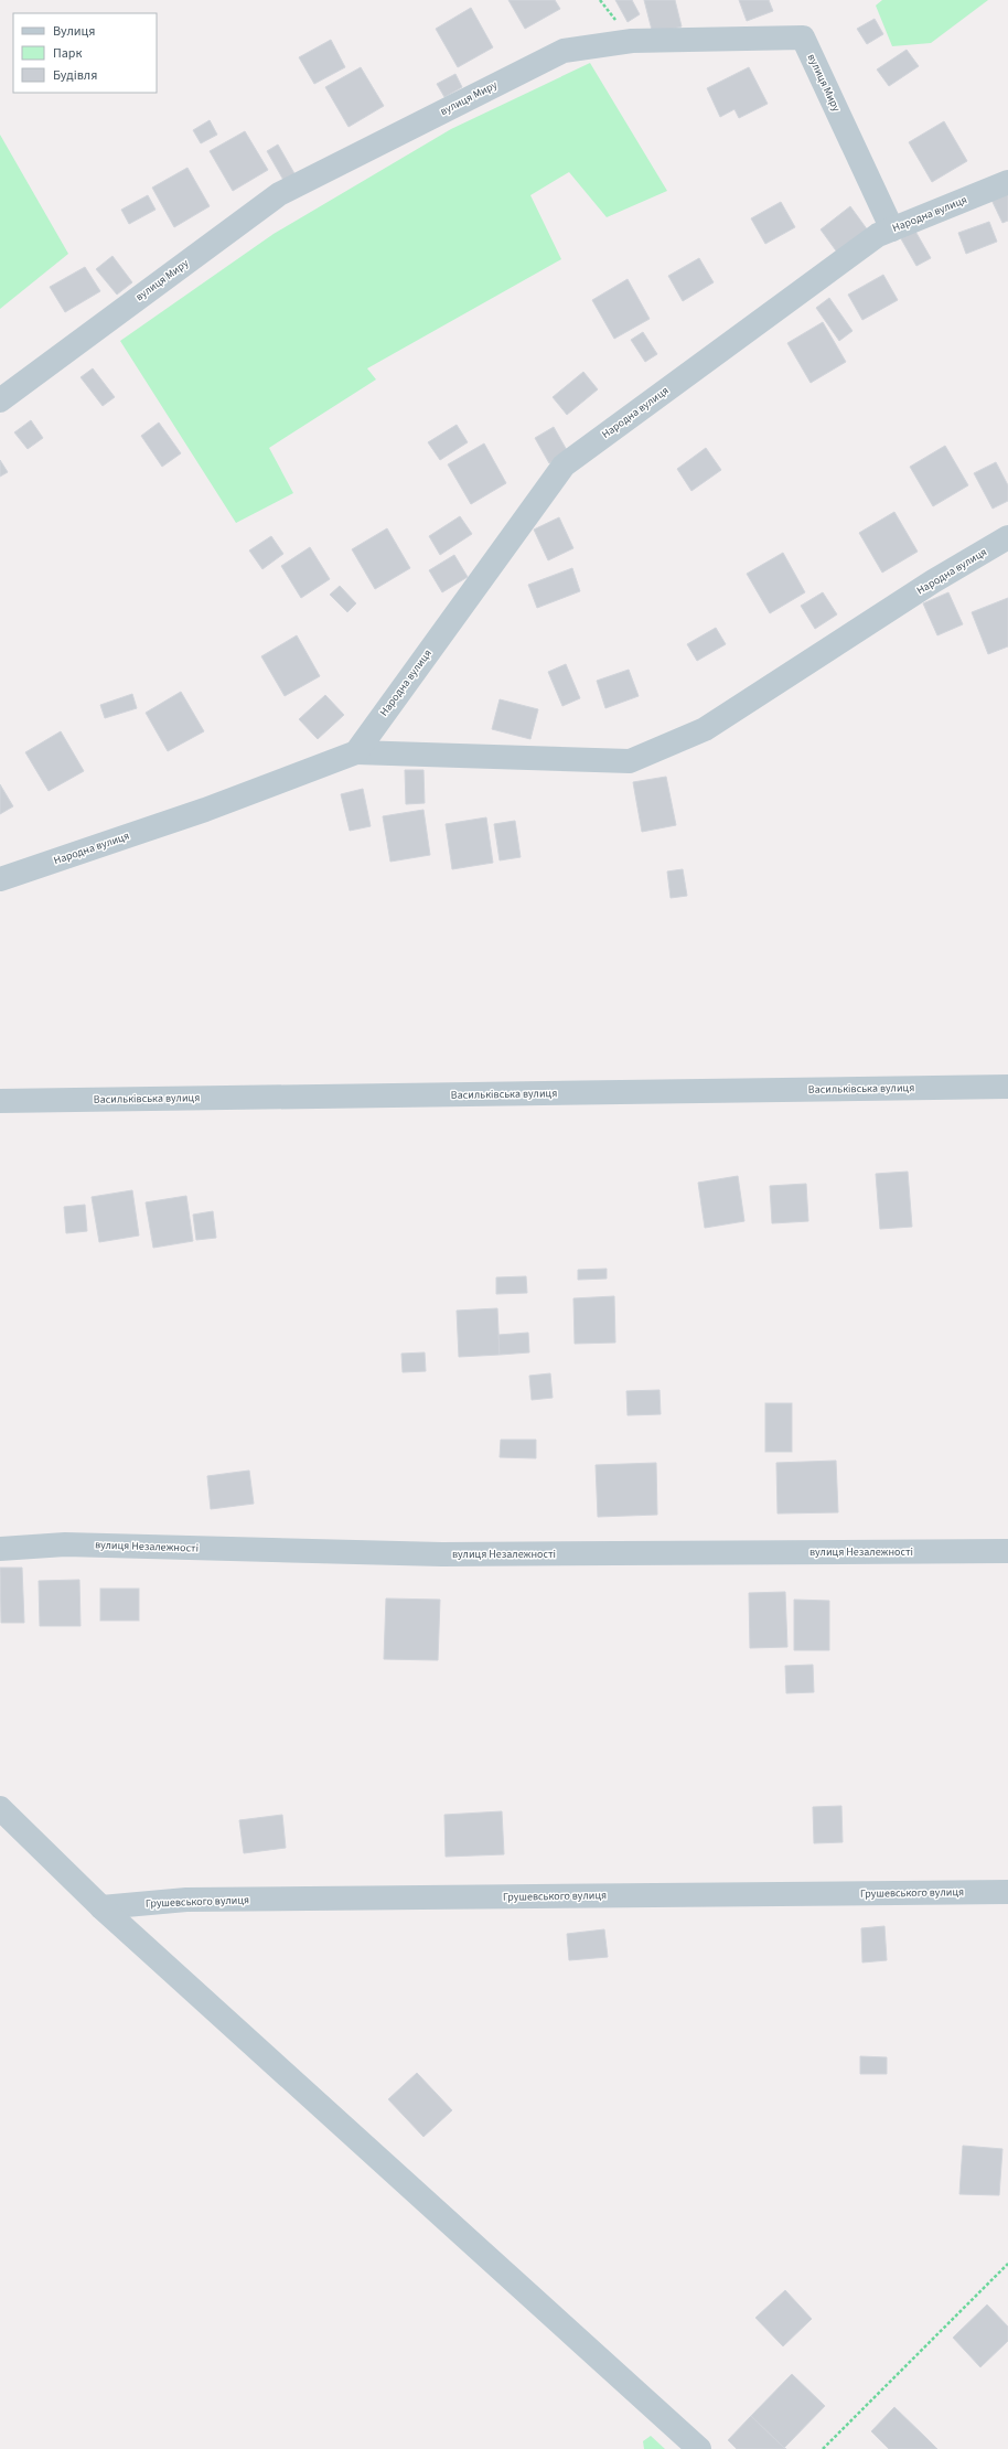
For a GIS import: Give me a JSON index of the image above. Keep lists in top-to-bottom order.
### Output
{
  "streets": {
    "street": [
      "вулиця Миру",
      "Народна вулиця",
      "Васильківська вулиця",
      "вулиця Незалежності",
      "Грушевського вулиця"
    ]
  },
  "crossings": [
    ["вулиця Миру", "Народна вулиця"]
  ],
  "legend": ["Вулиця", "Парк", "Будівля"]
}
